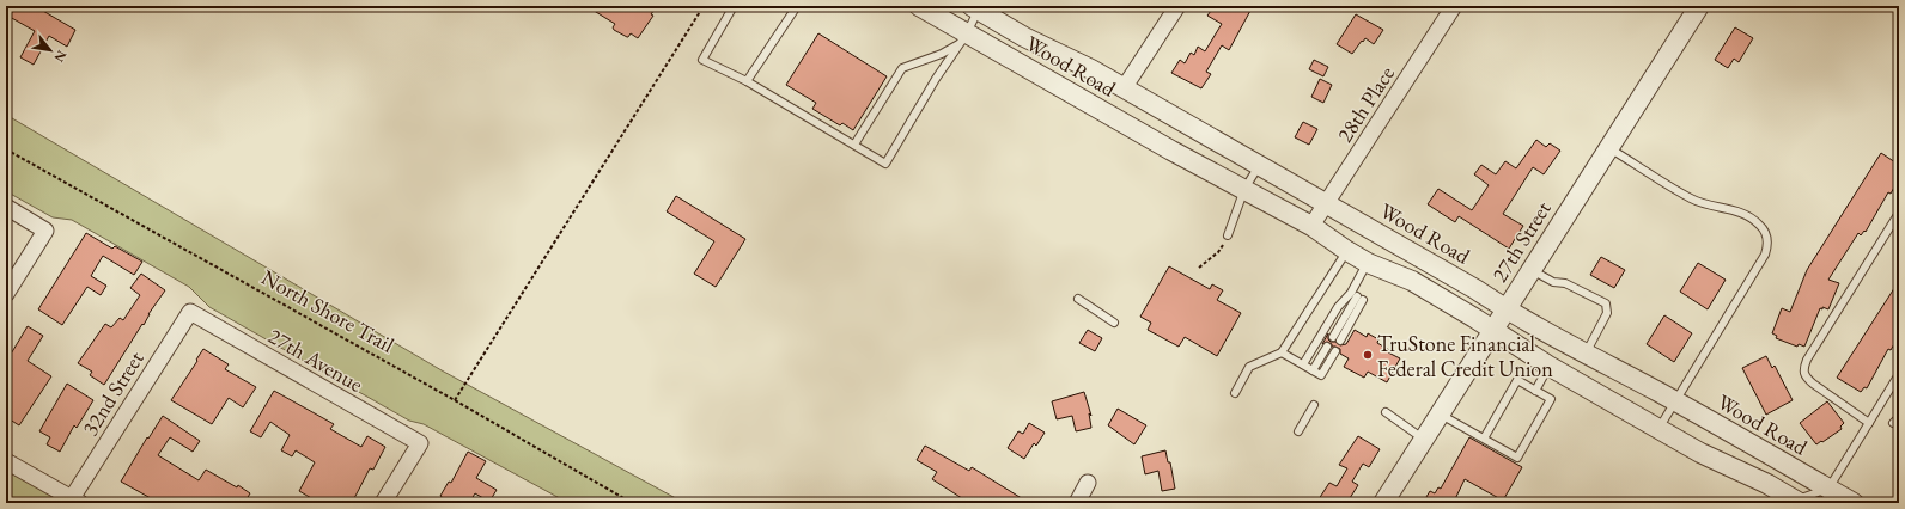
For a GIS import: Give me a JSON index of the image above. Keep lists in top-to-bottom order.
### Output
{
  "streets": {
    "street": [
      "Wood Road",
      "28th Place",
      "27th Street",
      "27th Avenue",
      "32nd Street"
    ],
    "path": ["North Shore Trail"]
  },
  "crossings": [
    ["Wood Road", "28th Place"],
    ["Wood Road", "27th Street"],
    ["27th Avenue", "32nd Street"]
  ],
  "places": ["TruStone Financial Federal Credit Union"],
  "north": "bottom right"
}
